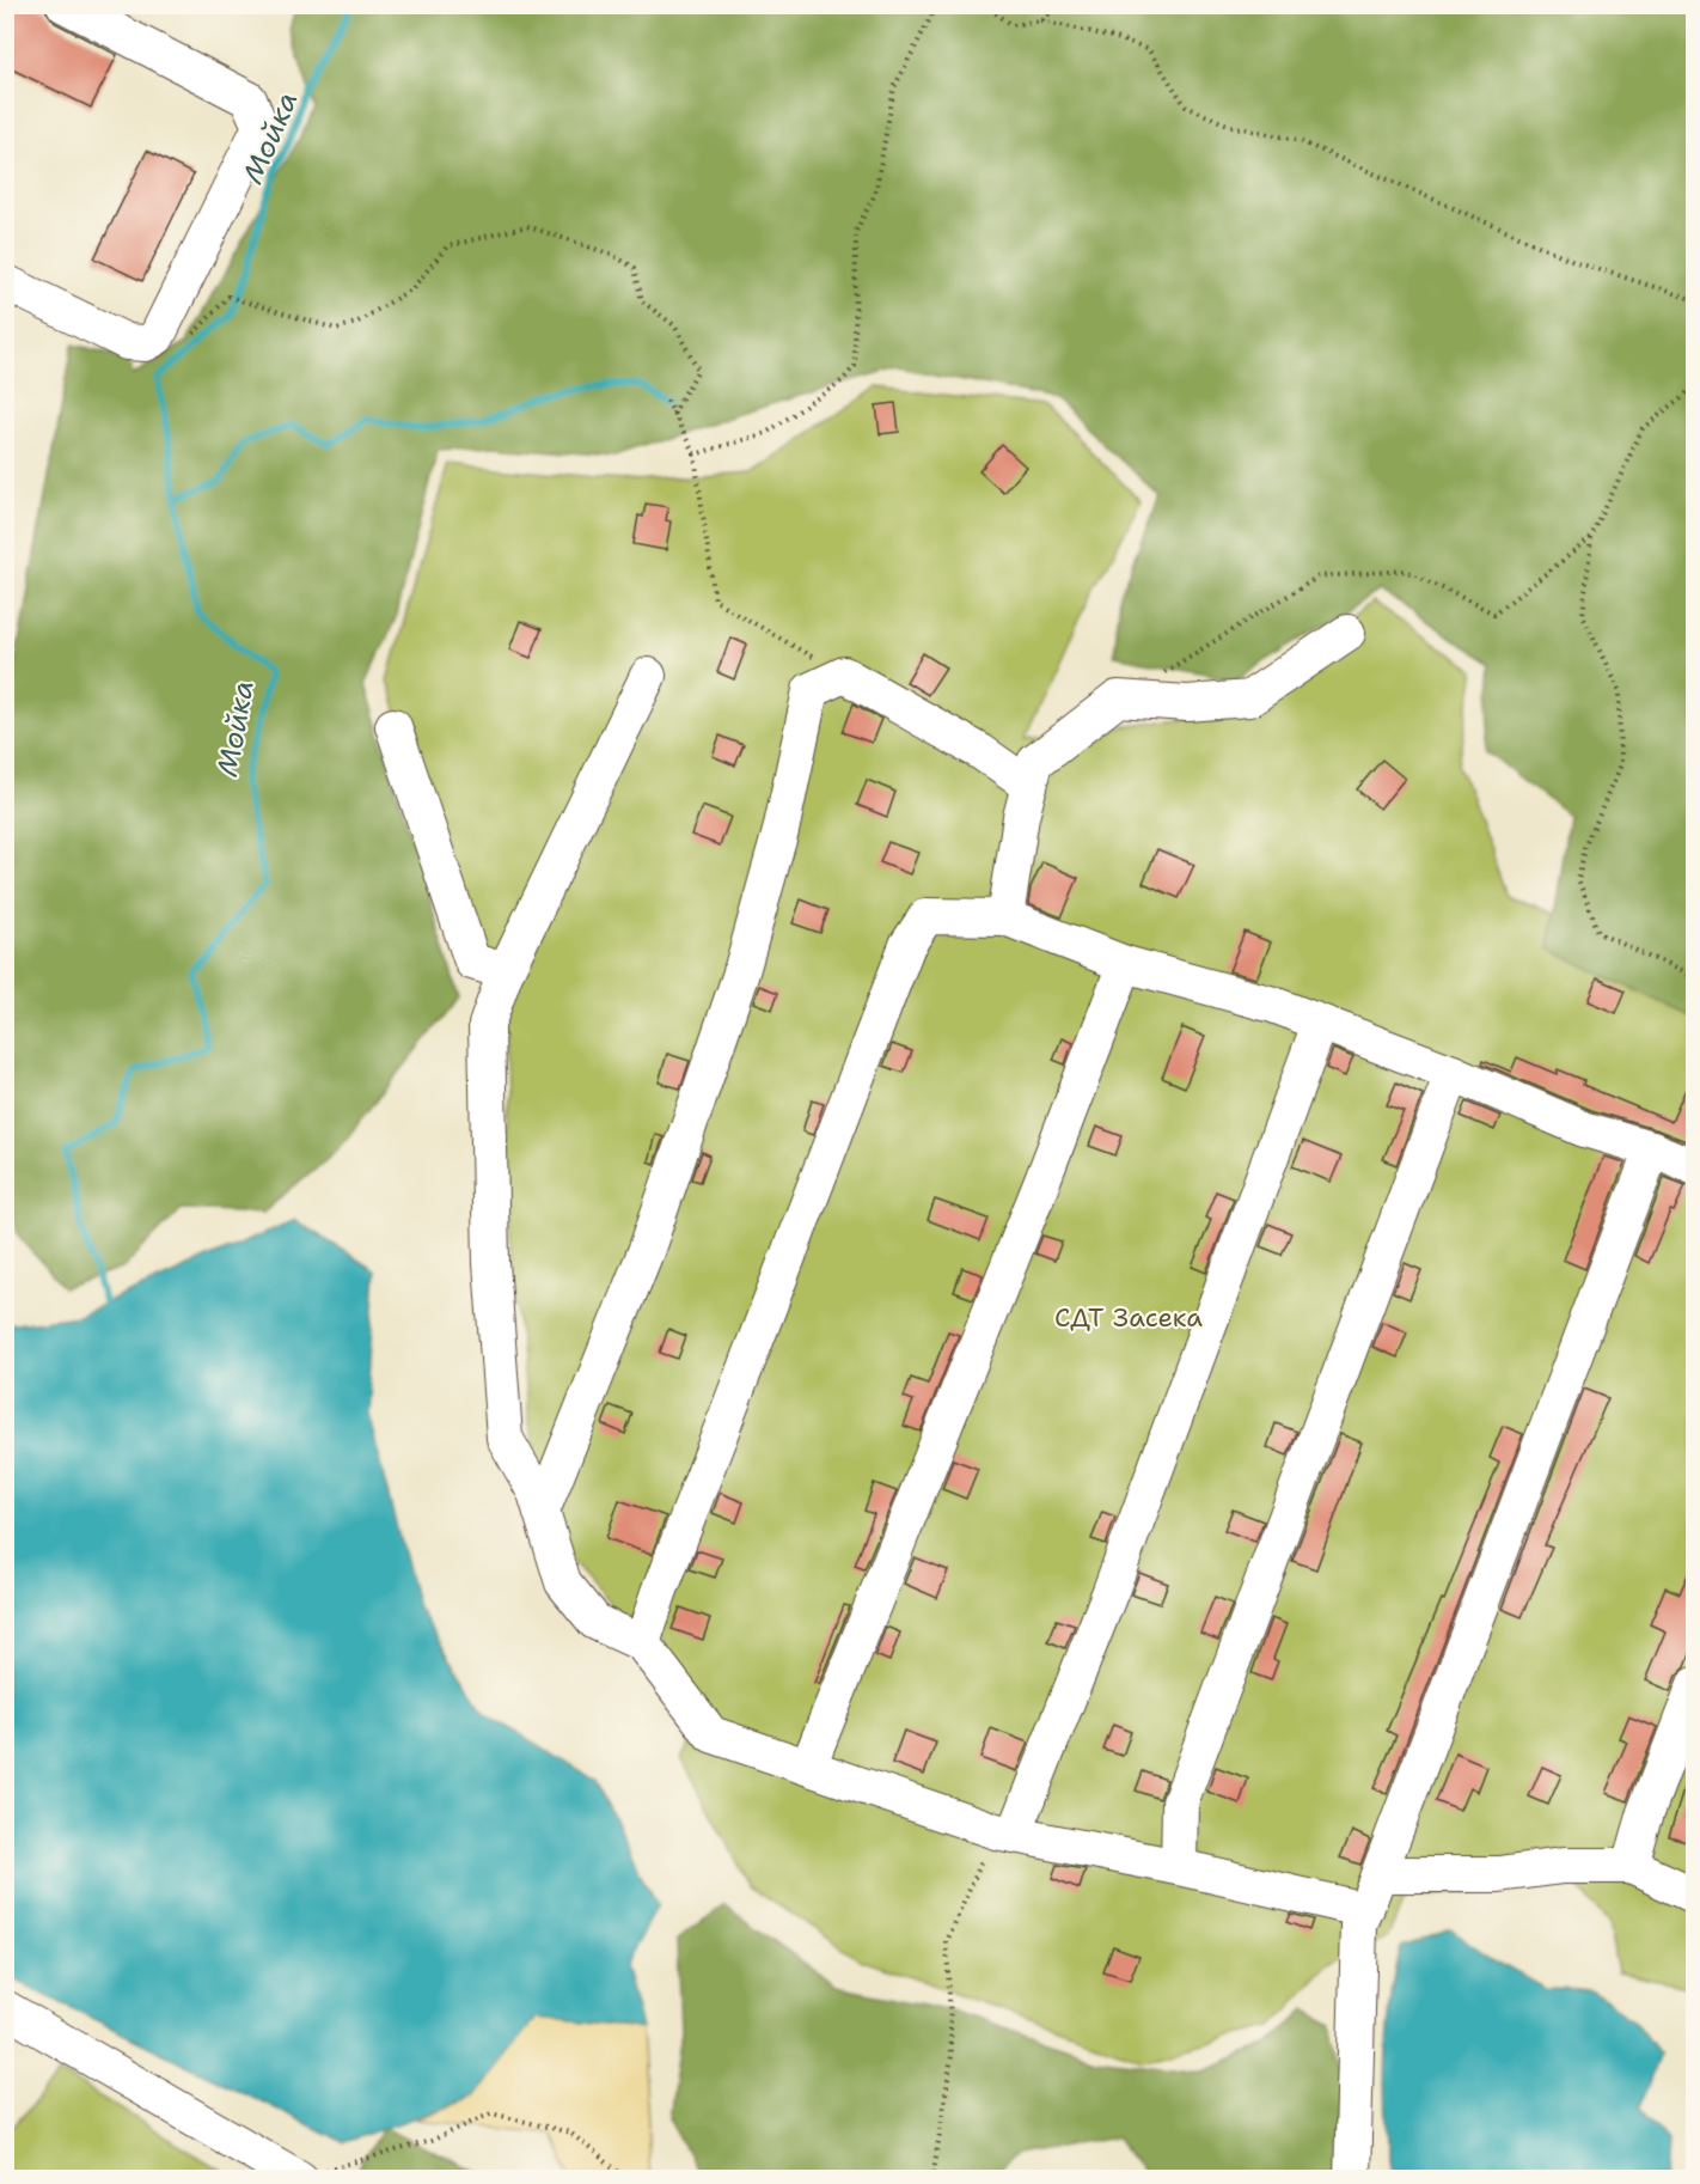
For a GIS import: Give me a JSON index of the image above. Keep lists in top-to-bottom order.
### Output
{
  "water": ["Мойка"],
  "parks": ["СДТ Засека"]
}
